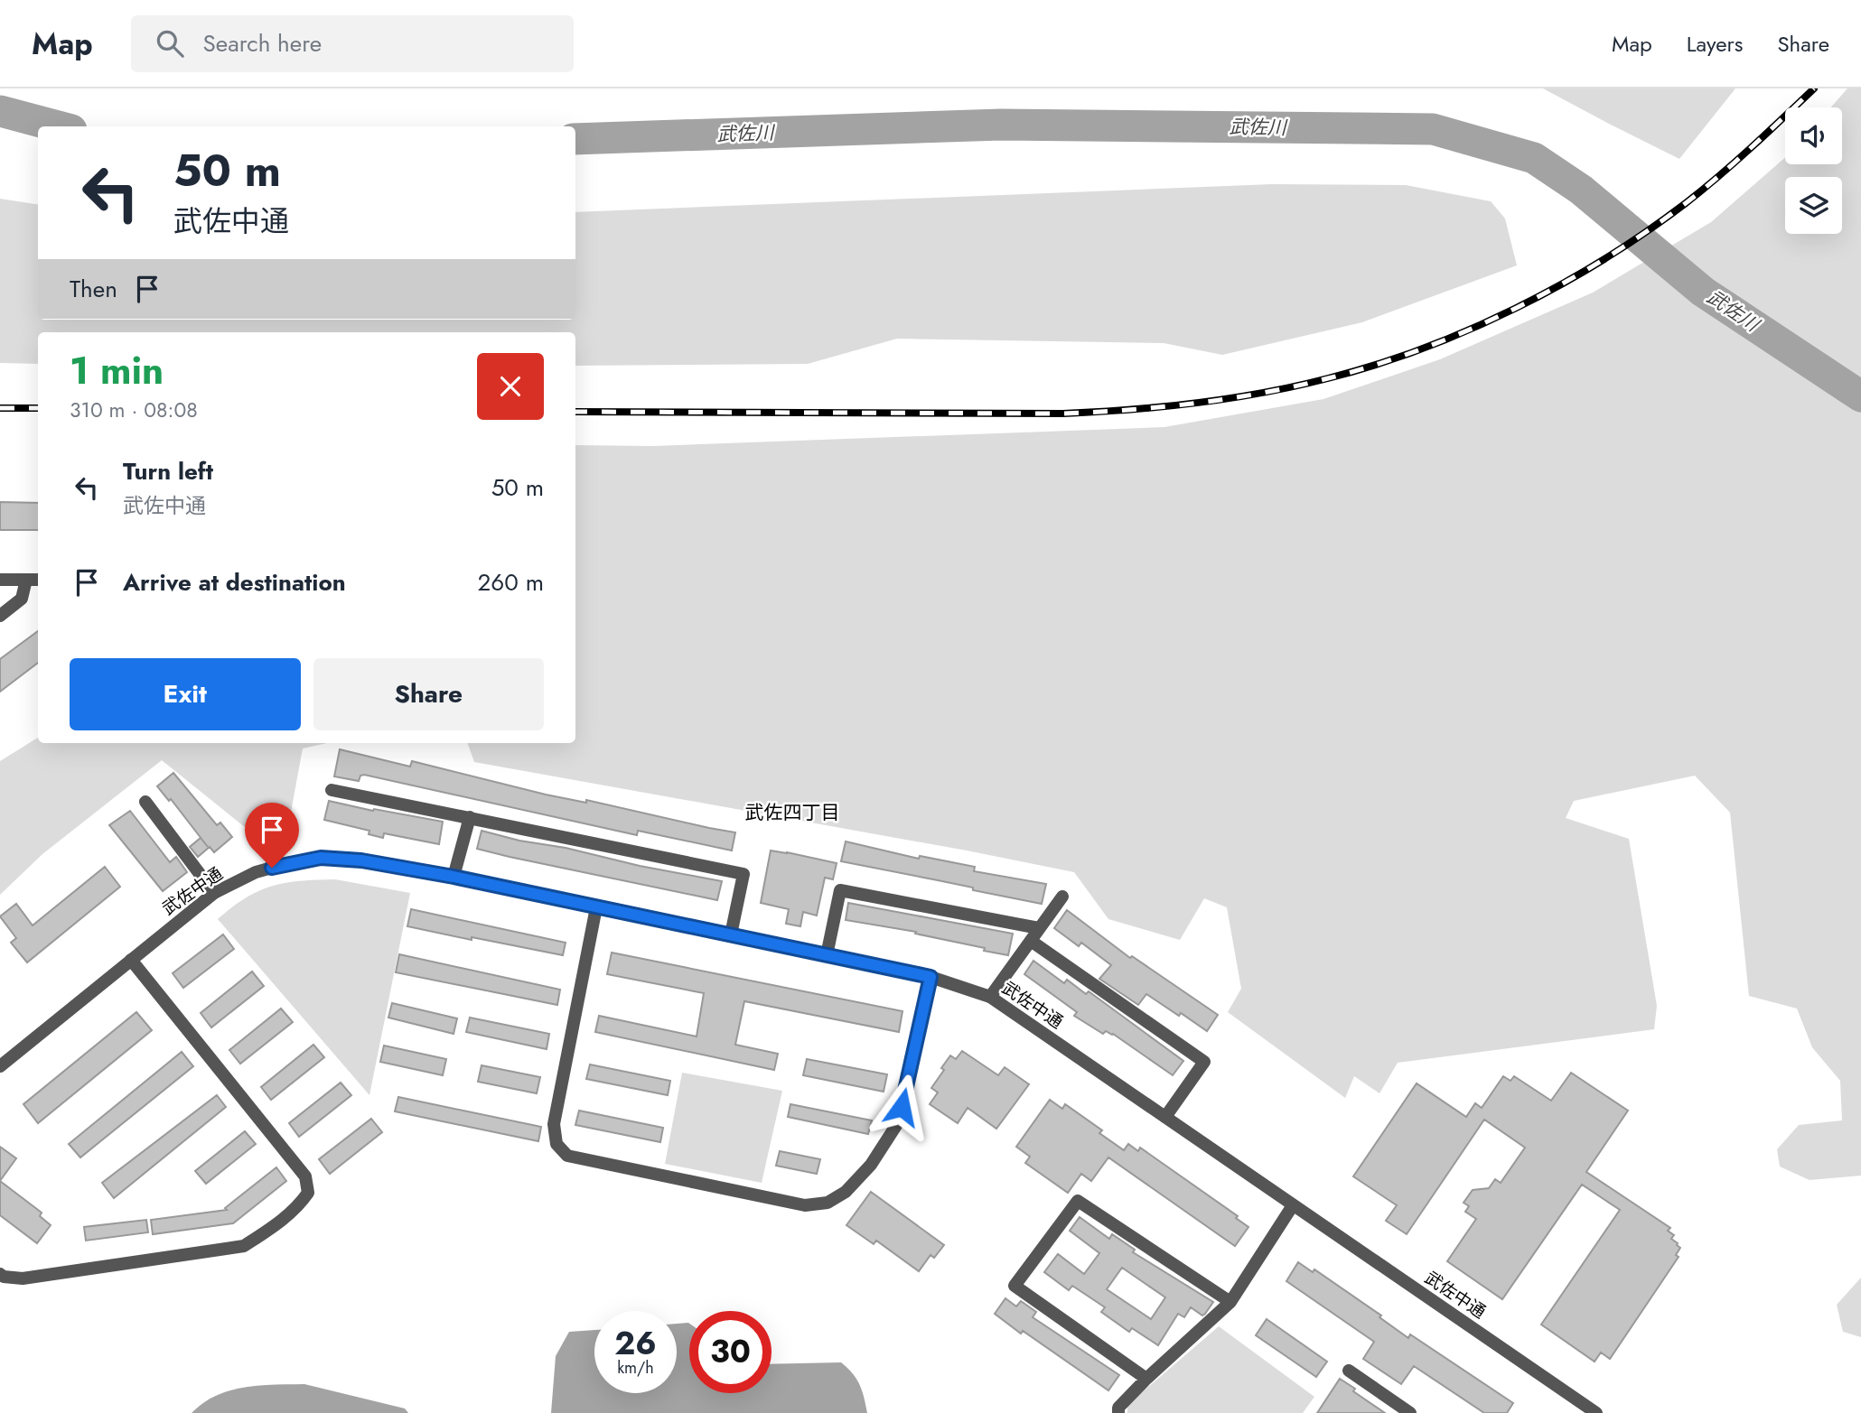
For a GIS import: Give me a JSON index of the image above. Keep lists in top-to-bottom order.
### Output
{
  "streets": {
    "street": ["武佐中通"]
  },
  "districts": ["武佐四丁目"],
  "water": ["武佐川"],
  "page": {
    "header": "Map",
    "search": "Search here",
    "nav": ["Map", "Layers", "Share"],
    "turn": ["50 m", "武佐中通"],
    "then": "Then",
    "heading": ["1 min", "310 m · 08:08"],
    "list": [
      {
        "name": "Turn left",
        "note": "武佐中通",
        "value": "50 m"
      },
      {
        "name": "Arrive at destination",
        "value": "260 m"
      }
    ],
    "buttons": ["Exit", "Share"],
    "speed": "26 km/h",
    "limit": "30"
  }
}
